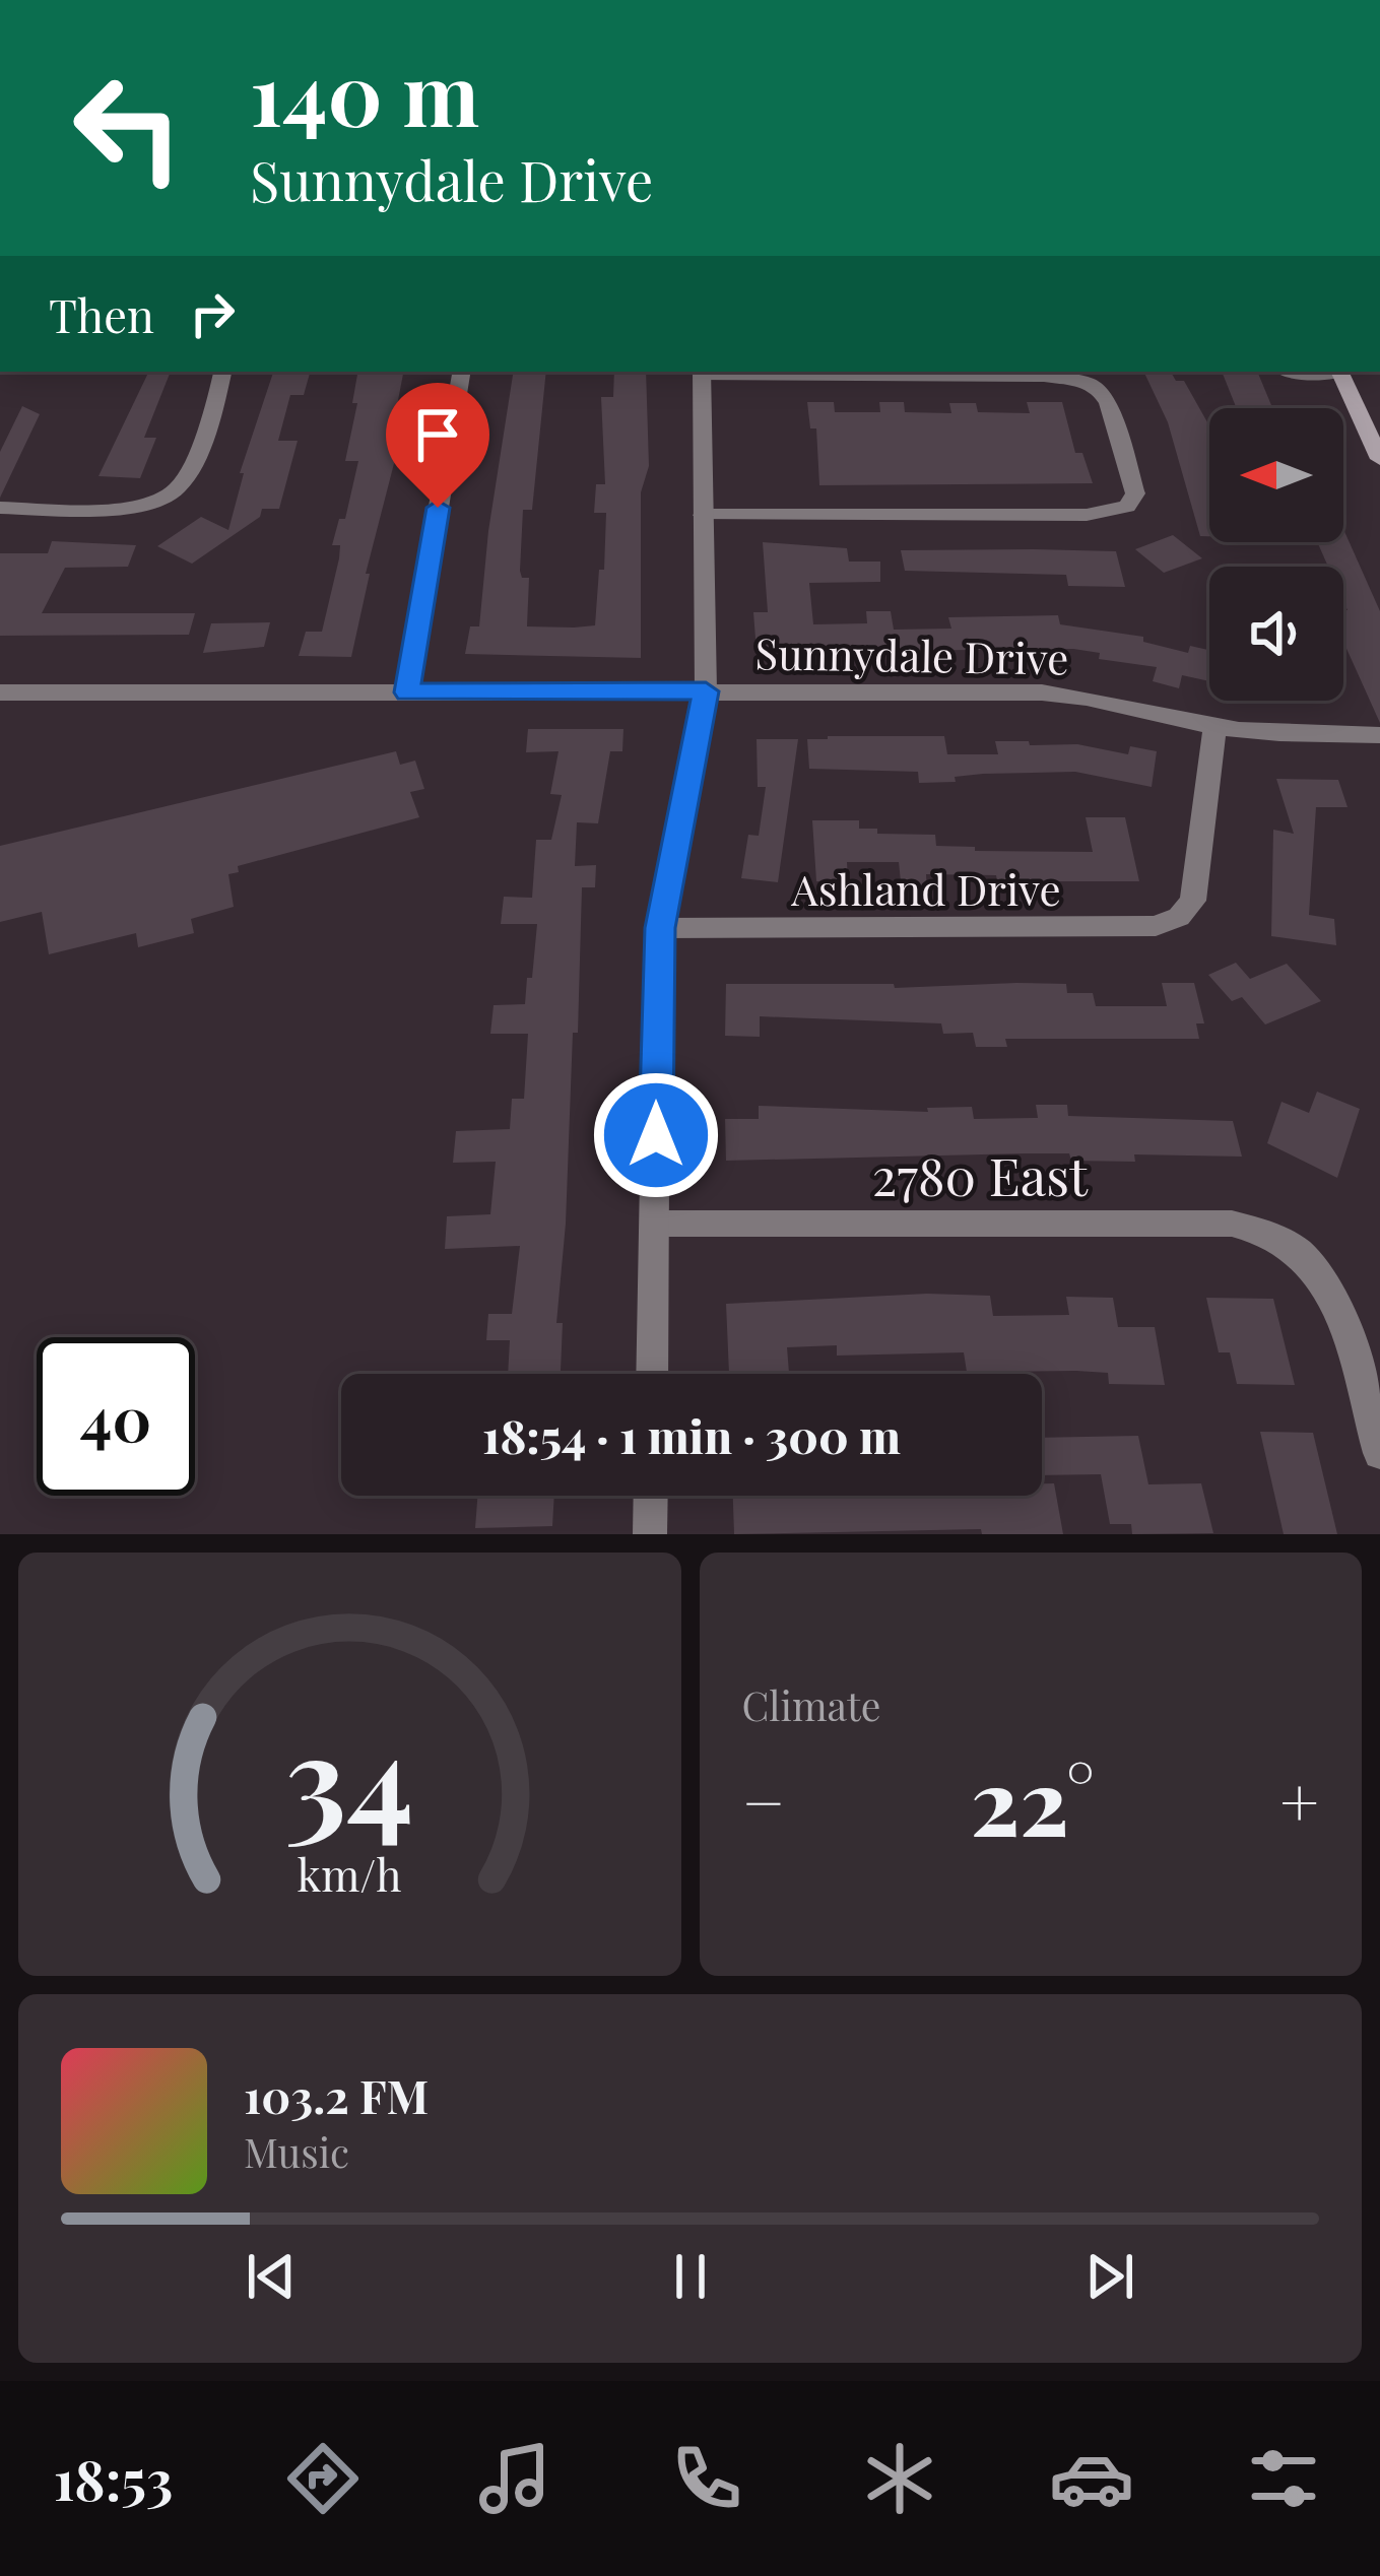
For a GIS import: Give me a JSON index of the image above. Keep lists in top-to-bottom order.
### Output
{
  "streets": {
    "street": ["Sunnydale Drive", "Ashland Drive", "2780 East"]
  },
  "crossings": [
    ["Sunnydale Drive", "Ashland Drive"]
  ],
  "north": "left",
  "page": {
    "turn": ["140 m", "Sunnydale Drive"],
    "then": "Then",
    "limit": "40",
    "trip": "18:54 · 1 min · 300 m",
    "tile": "Climate",
    "heat": ["−", "22°", "+"],
    "song": ["103.2 FM", "Music"],
    "tabs": "18:53",
    "gauge": ["34", "km/h"]
  }
}
